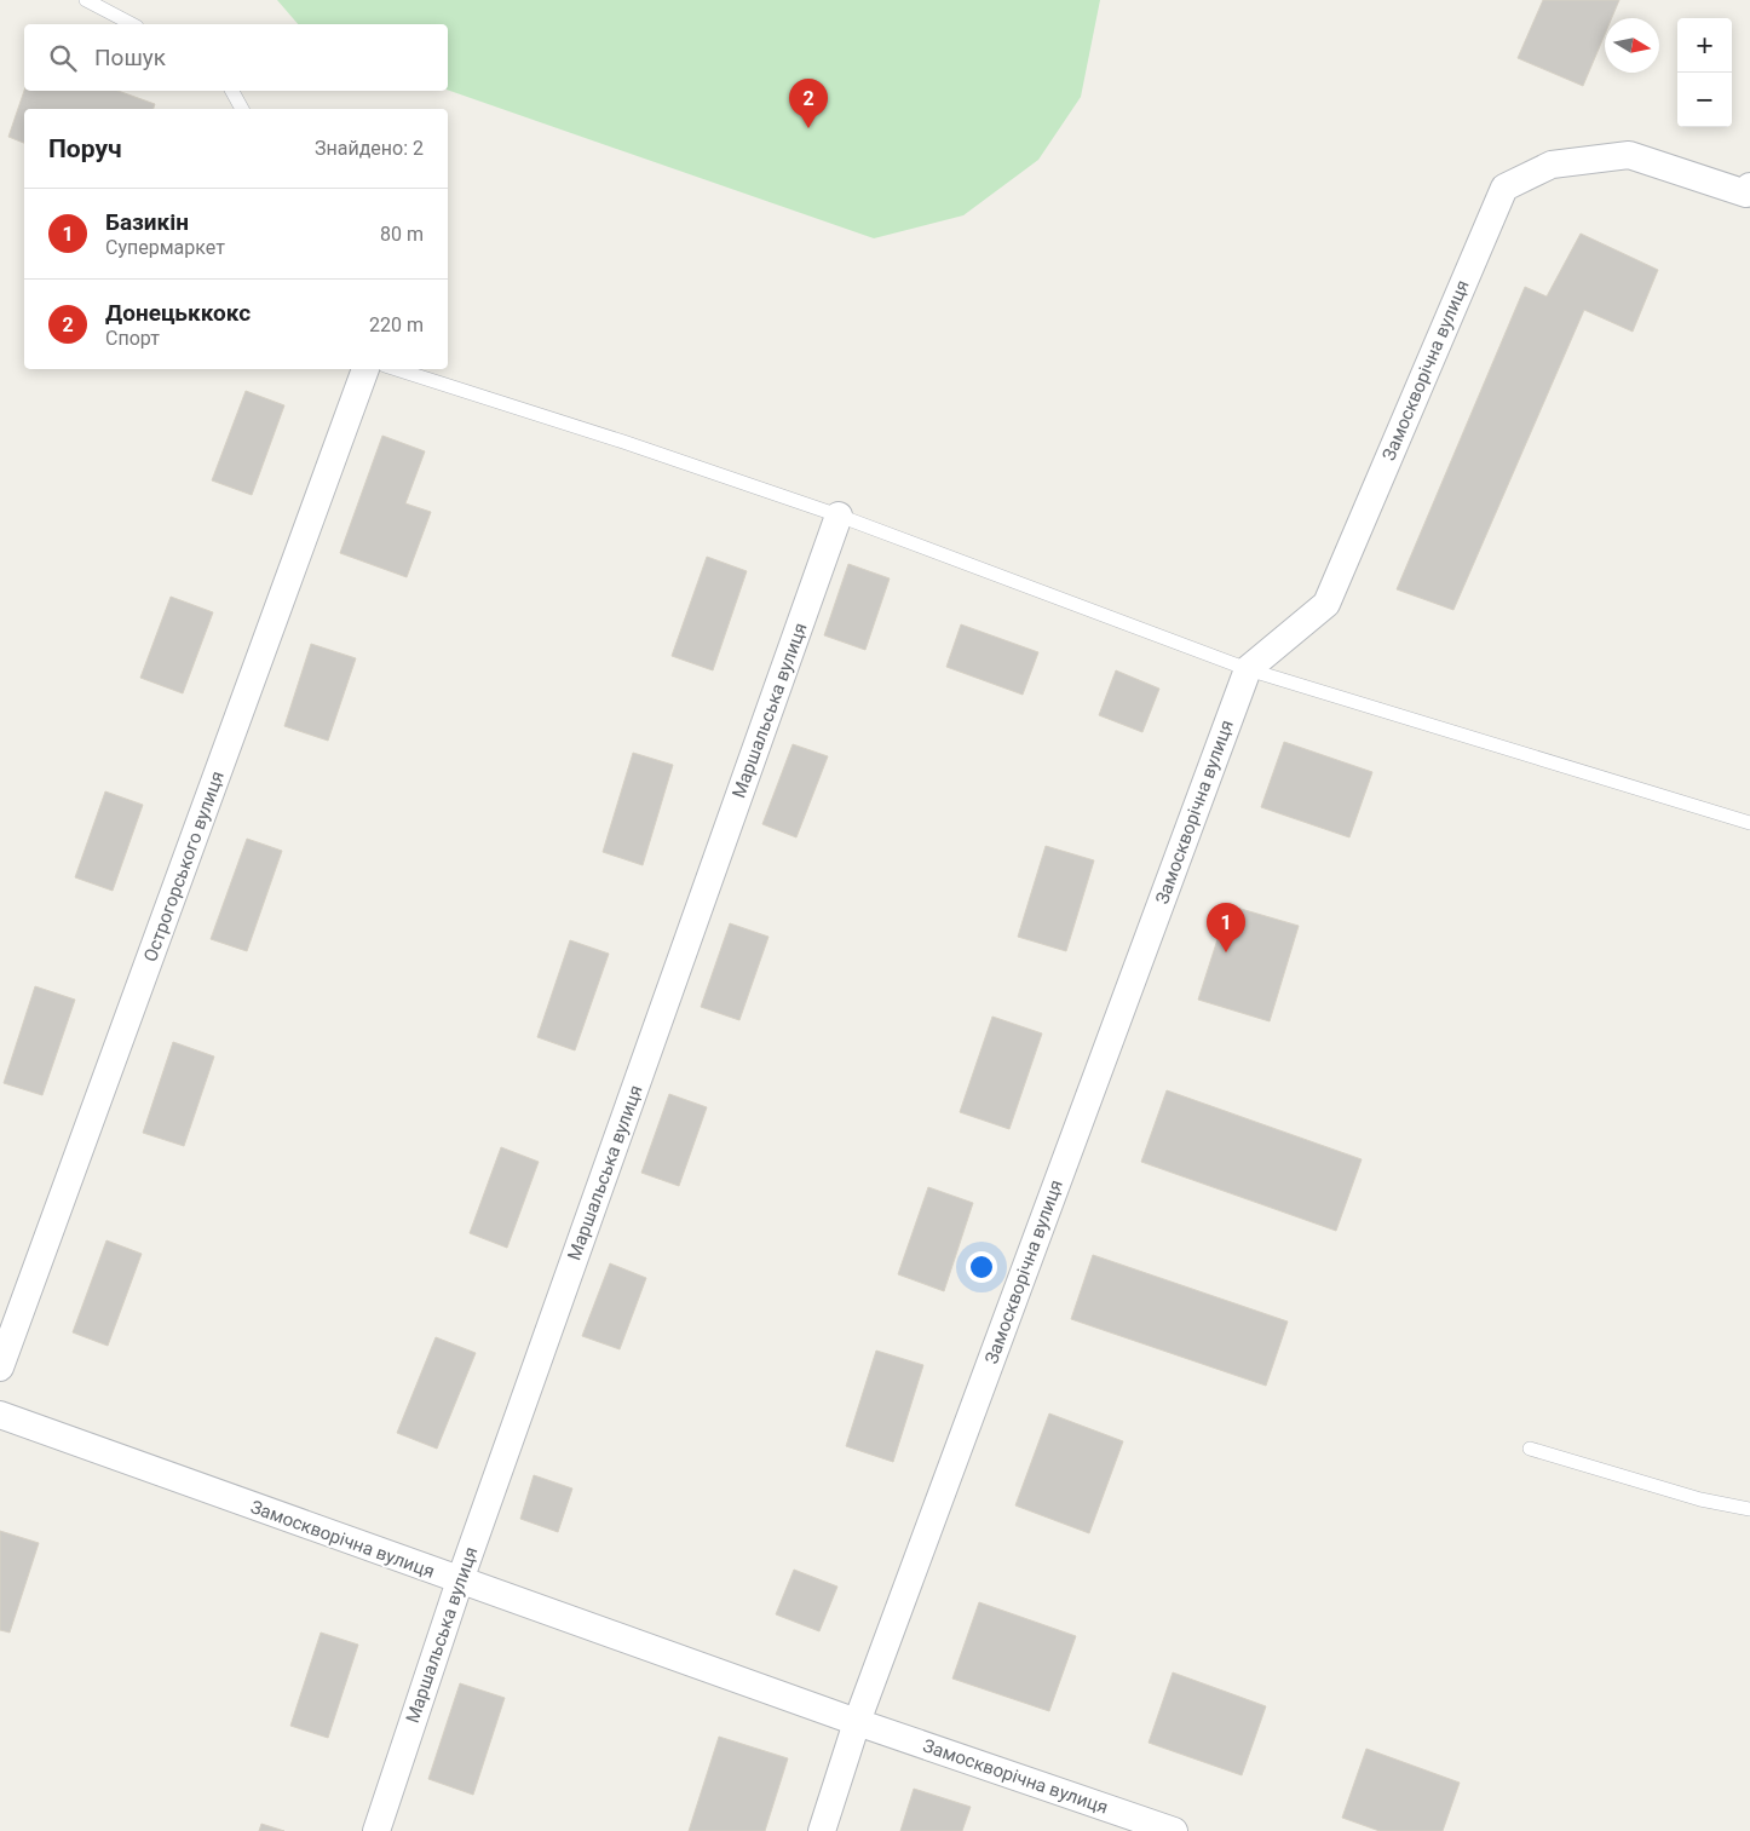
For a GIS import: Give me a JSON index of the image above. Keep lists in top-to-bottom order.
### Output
{
  "streets": {
    "street": ["Замоскворічна вулиця", "Маршальська вулиця", "Острогорського вулиця"]
  },
  "crossings": [
    ["Замоскворічна вулиця", "Маршальська вулиця"]
  ],
  "north": "right",
  "page": {
    "map_buttons": ["+", "−"],
    "search": "Пошук",
    "pins": ["2", "1"],
    "heading": ["Поруч", "Знайдено: 2"],
    "list": [
      {
        "mark": "1",
        "name": "Базикін",
        "note": "Супермаркет",
        "value": "80 m"
      },
      {
        "mark": "2",
        "name": "Донецьккокс",
        "note": "Спорт",
        "value": "220 m"
      }
    ]
  }
}
